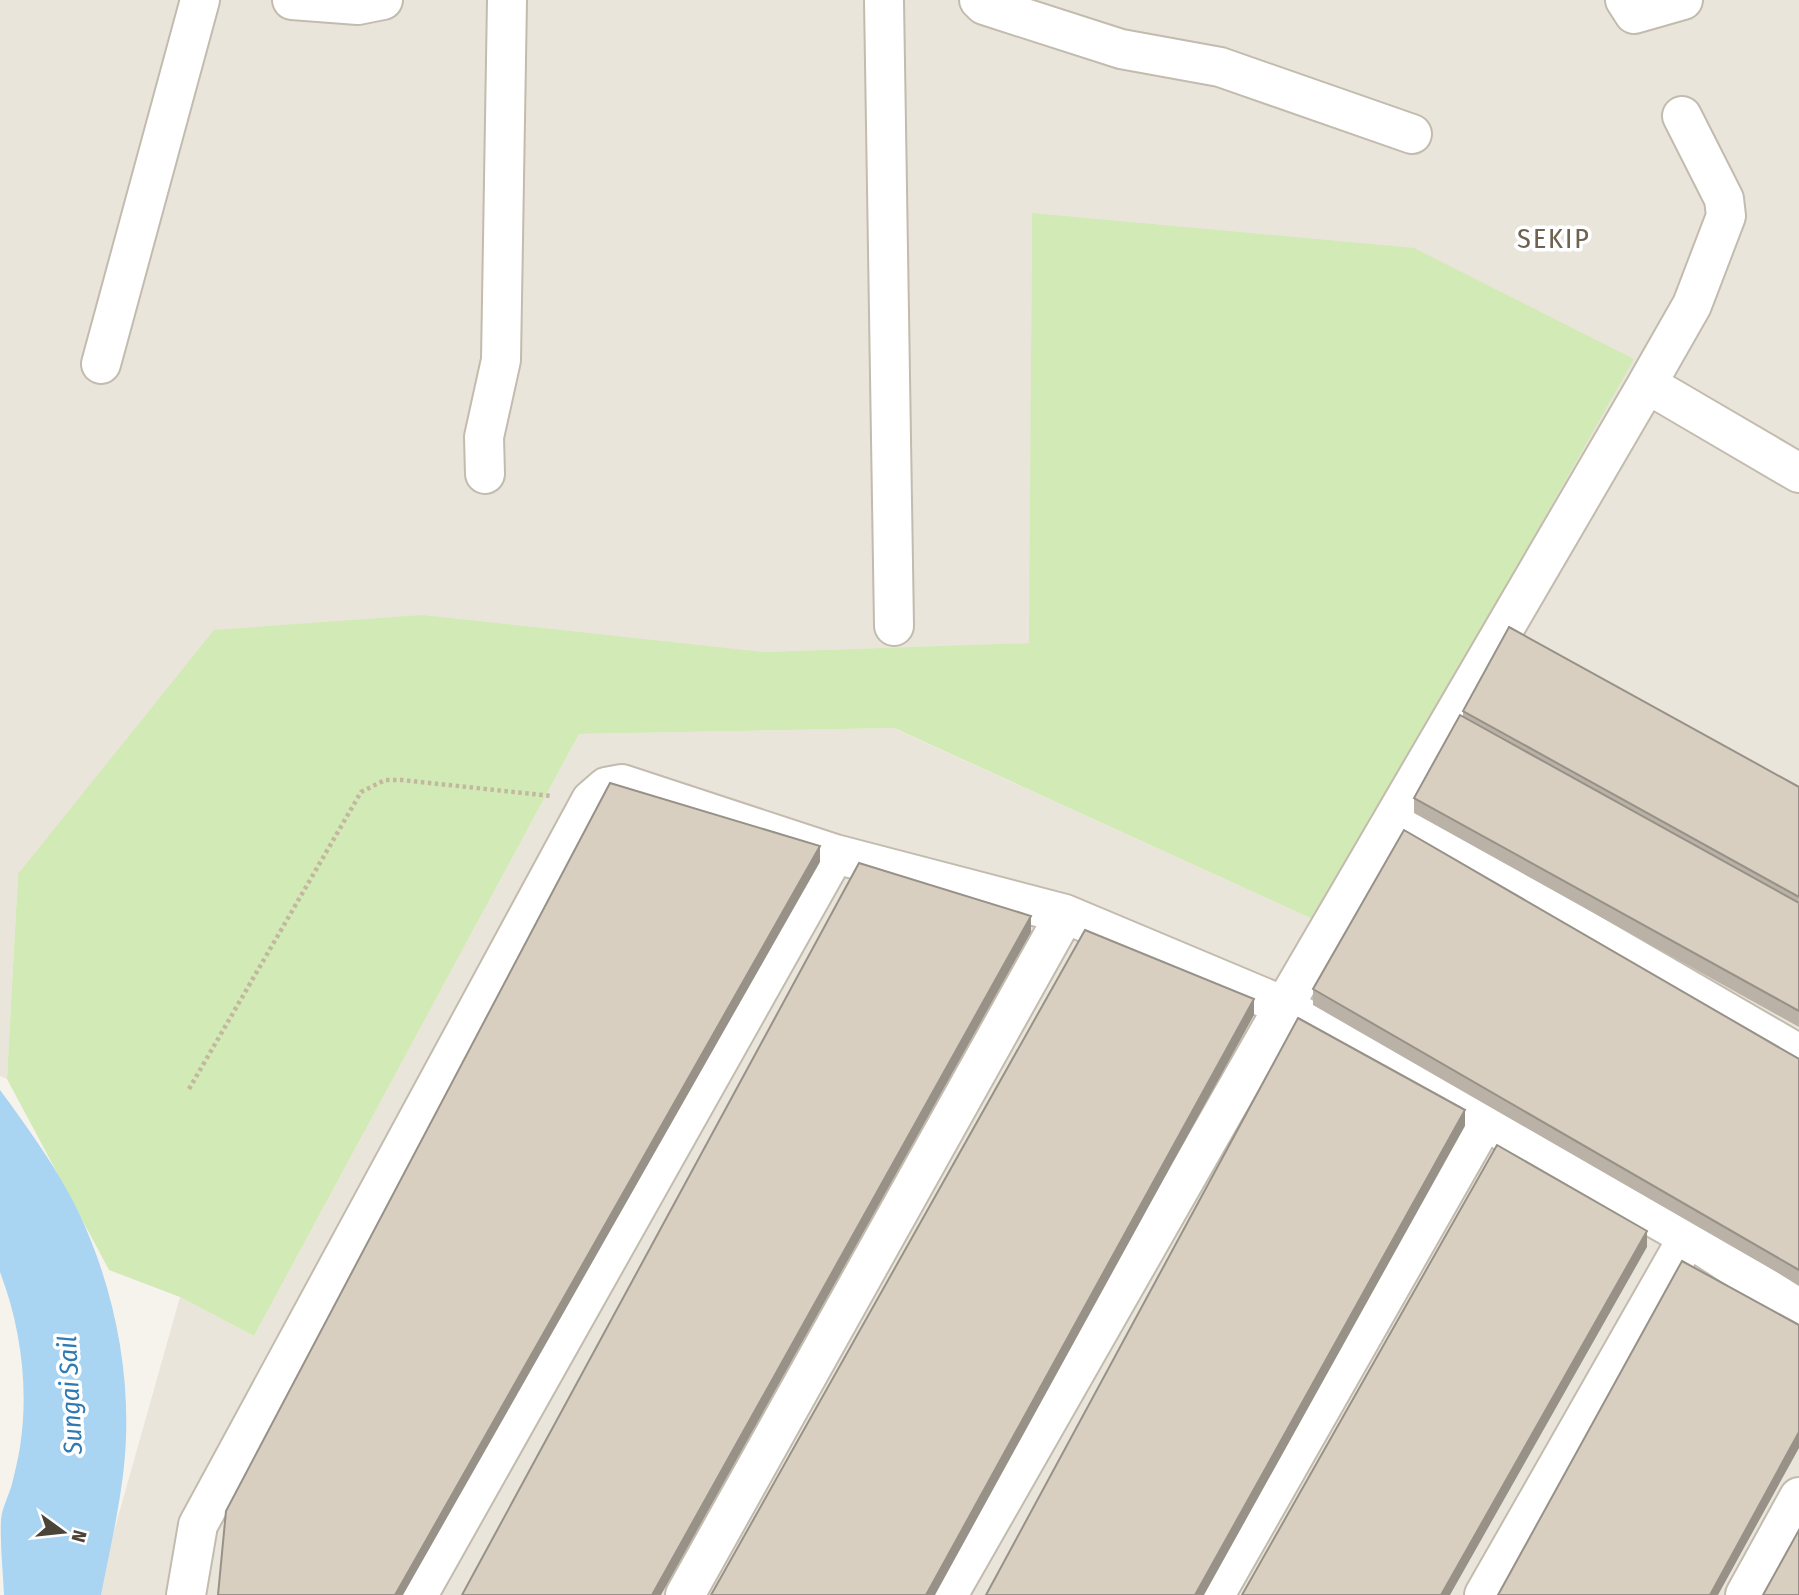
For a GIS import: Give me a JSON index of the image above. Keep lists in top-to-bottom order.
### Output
{
  "districts": ["SEKIP"],
  "water": ["Sungai Sail"],
  "north": "right"
}
